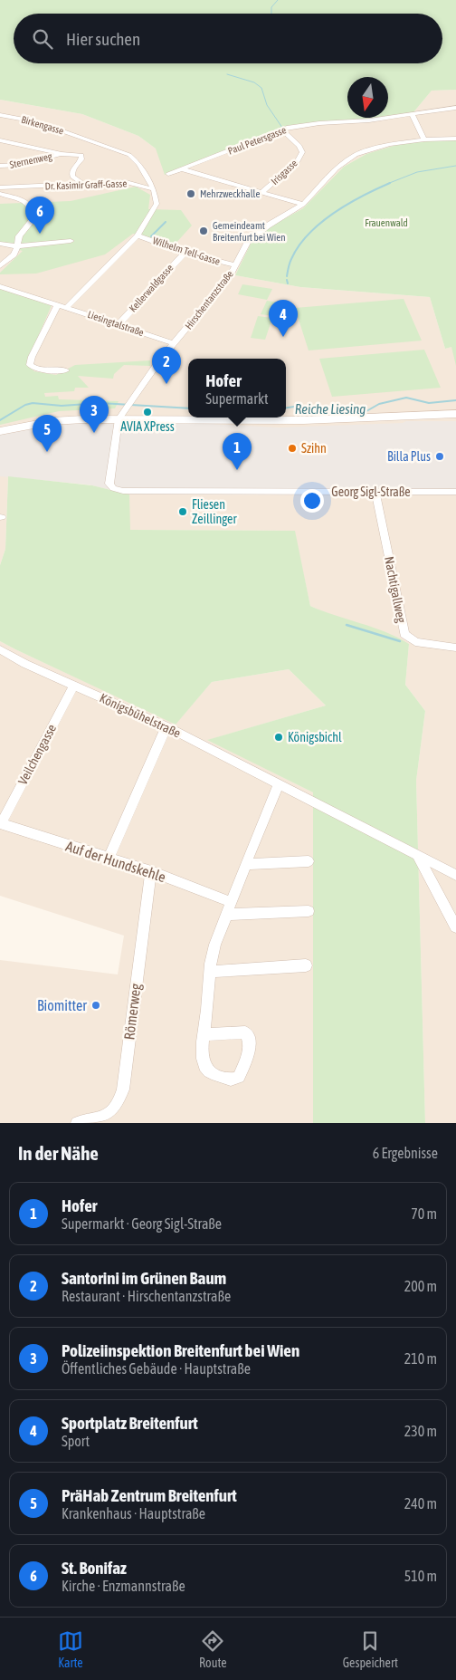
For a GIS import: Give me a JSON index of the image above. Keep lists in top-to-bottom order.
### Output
{
  "streets": {
    "street": [
      "Birkengasse",
      "Paul Petersgasse",
      "Sternenweg",
      "Irisgasse",
      "Dr. Kasimir Graff-Gasse",
      "Wilhelm Tell-Gasse",
      "Kellerwaldgasse",
      "Hirschentanzstraße",
      "Liesingtalstraße",
      "Georg Sigl-Straße",
      "Nachtigallweg",
      "Königsbühelstraße",
      "Veilchengasse",
      "Auf der Hundskehle",
      "Römerweg"
    ]
  },
  "crossings": [
    ["Birkengasse", "Dr. Kasimir Graff-Gasse"],
    ["Paul Petersgasse", "Irisgasse"],
    ["Wilhelm Tell-Gasse", "Kellerwaldgasse"],
    ["Wilhelm Tell-Gasse", "Hirschentanzstraße"],
    ["Kellerwaldgasse", "Liesingtalstraße"],
    ["Hirschentanzstraße", "Liesingtalstraße"],
    ["Hirschentanzstraße", "Georg Sigl-Straße"],
    ["Georg Sigl-Straße", "Nachtigallweg"],
    ["Königsbühelstraße", "Veilchengasse"],
    ["Veilchengasse", "Auf der Hundskehle"],
    ["Auf der Hundskehle", "Römerweg"]
  ],
  "water": ["Reiche Liesing"],
  "parks": ["Frauenwald"],
  "places": [
    "Mehrzweckhalle",
    "Gemeindeamt Breitenfurt bei Wien",
    "AVIA XPress",
    "Szihn",
    "Billa Plus",
    "Fliesen Zeillinger",
    "Königsbichl",
    "Biomitter"
  ],
  "north": "bottom",
  "page": {
    "search": "Hier suchen",
    "pins": [
      "6",
      "4",
      "2",
      "3",
      "5",
      "1"
    ],
    "popup": ["Hofer", "Supermarkt"],
    "heading": ["In der Nähe", "6 Ergebnisse"],
    "list": [
      {
        "mark": "1",
        "name": "Hofer",
        "note": "Supermarkt · Georg Sigl-Straße",
        "value": "70 m"
      },
      {
        "mark": "2",
        "name": "Santorini im Grünen Baum",
        "note": "Restaurant · Hirschentanzstraße",
        "value": "200 m"
      },
      {
        "mark": "3",
        "name": "Polizeiinspektion Breitenfurt bei Wien",
        "note": "Öffentliches Gebäude · Hauptstraße",
        "value": "210 m"
      },
      {
        "mark": "4",
        "name": "Sportplatz Breitenfurt",
        "note": "Sport",
        "value": "230 m"
      },
      {
        "mark": "5",
        "name": "PräHab Zentrum Breitenfurt",
        "note": "Krankenhaus · Hauptstraße",
        "value": "240 m"
      },
      {
        "mark": "6",
        "name": "St. Bonifaz",
        "note": "Kirche · Enzmannstraße",
        "value": "510 m"
      }
    ],
    "nav": ["Karte", "Route", "Gespeichert"]
  }
}
